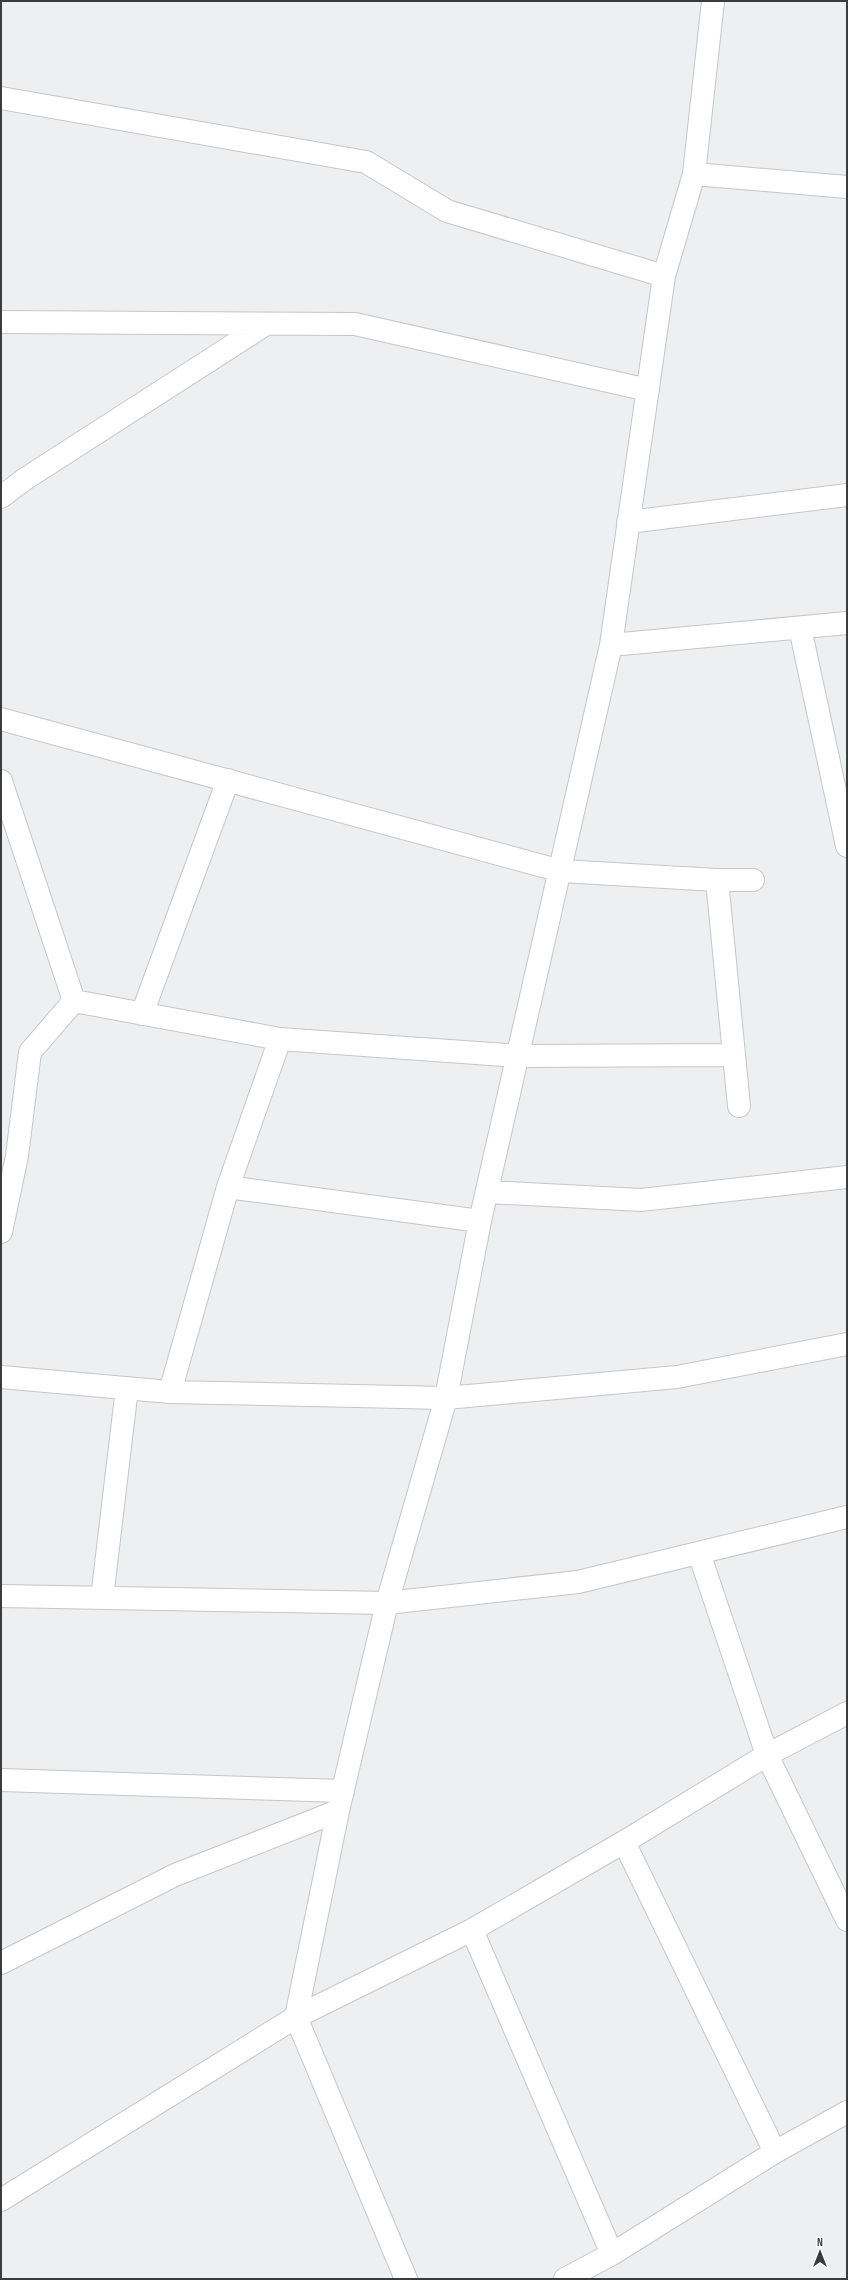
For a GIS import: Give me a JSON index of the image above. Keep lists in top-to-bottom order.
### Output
{
  "north": "top"
}
